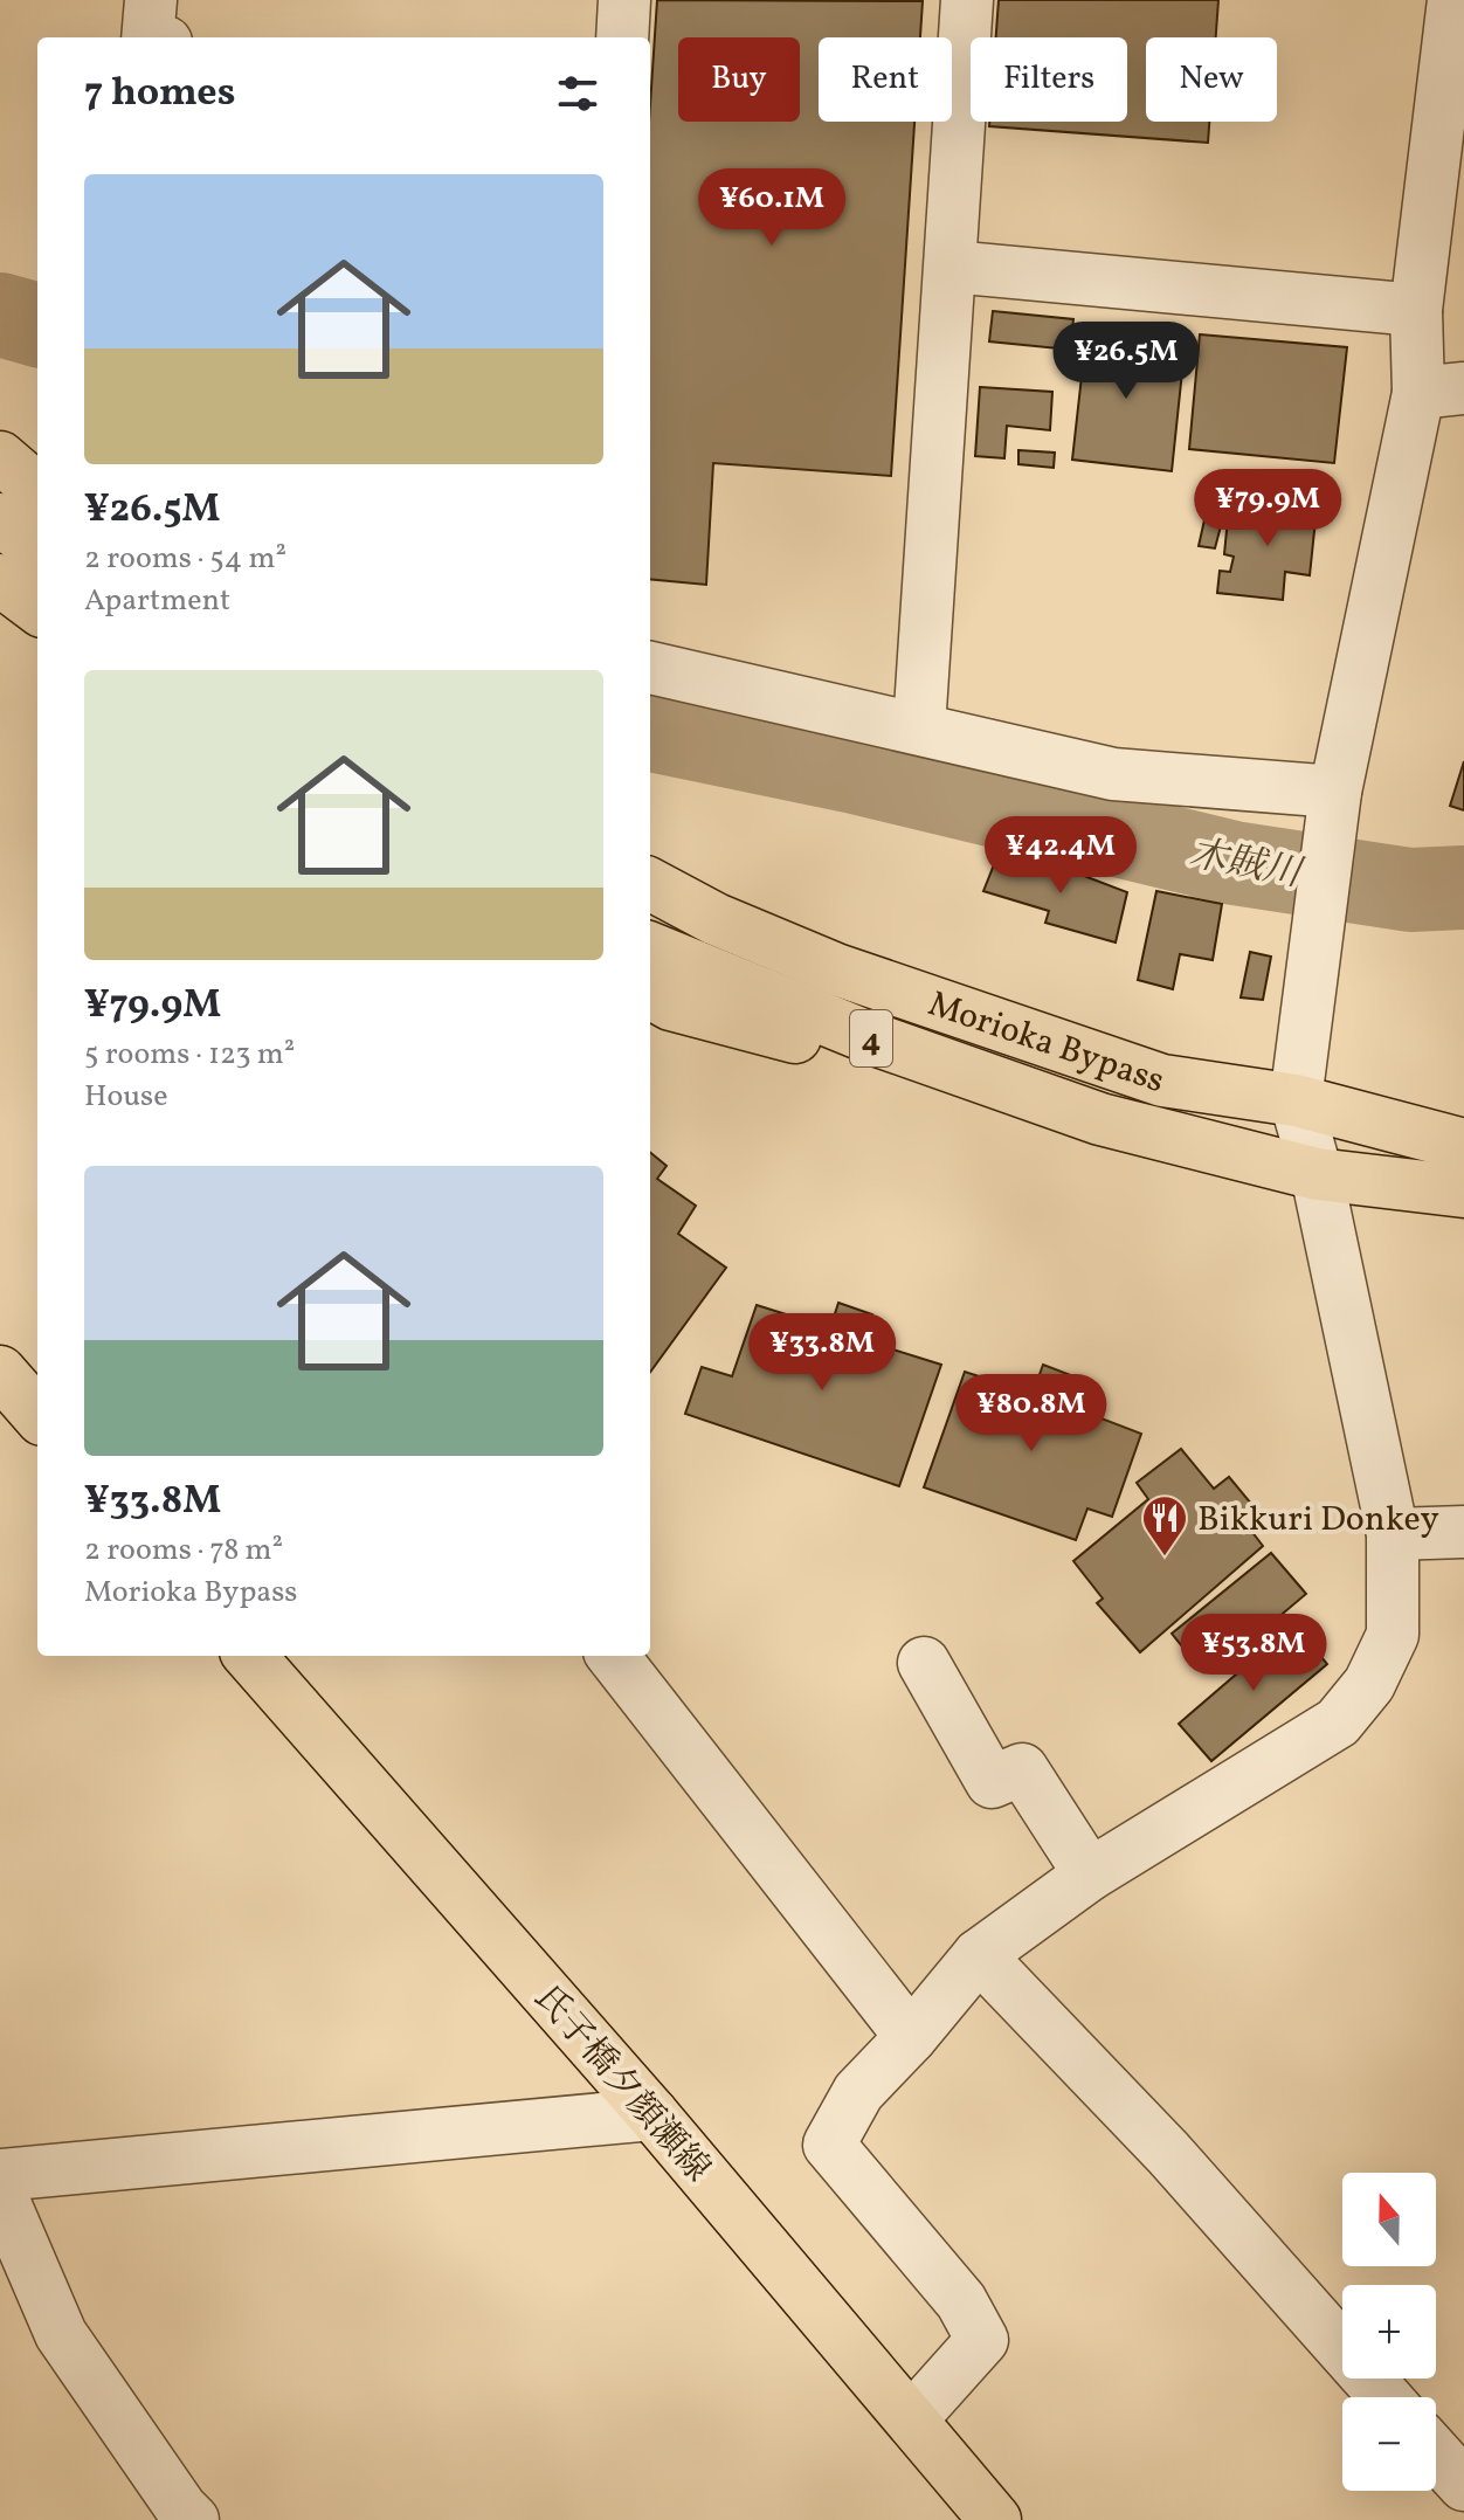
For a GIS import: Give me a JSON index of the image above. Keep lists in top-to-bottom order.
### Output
{
  "streets": {
    "main road": ["4", "Morioka Bypass", "氏子橋夕顔瀬線"]
  },
  "water": ["木賊川"],
  "places": {
    "restaurant": ["Bikkuri Donkey"]
  },
  "north": "top",
  "page": {
    "chip": [
      "Buy",
      "Rent",
      "Filters",
      "New"
    ],
    "heading": "7 homes",
    "list": [
      {
        "name": "¥26.5M",
        "note": "2 rooms · 54 m² · Apartment"
      },
      {
        "name": "¥79.9M",
        "note": "5 rooms · 123 m² · House"
      },
      {
        "name": "¥33.8M",
        "note": "2 rooms · 78 m² · Morioka Bypass"
      }
    ],
    "price": [
      "¥60.1M",
      "¥26.5M",
      "¥79.9M",
      "¥42.4M",
      "¥33.8M",
      "¥80.8M",
      "¥53.8M"
    ],
    "map_buttons": ["+", "−"]
  }
}
